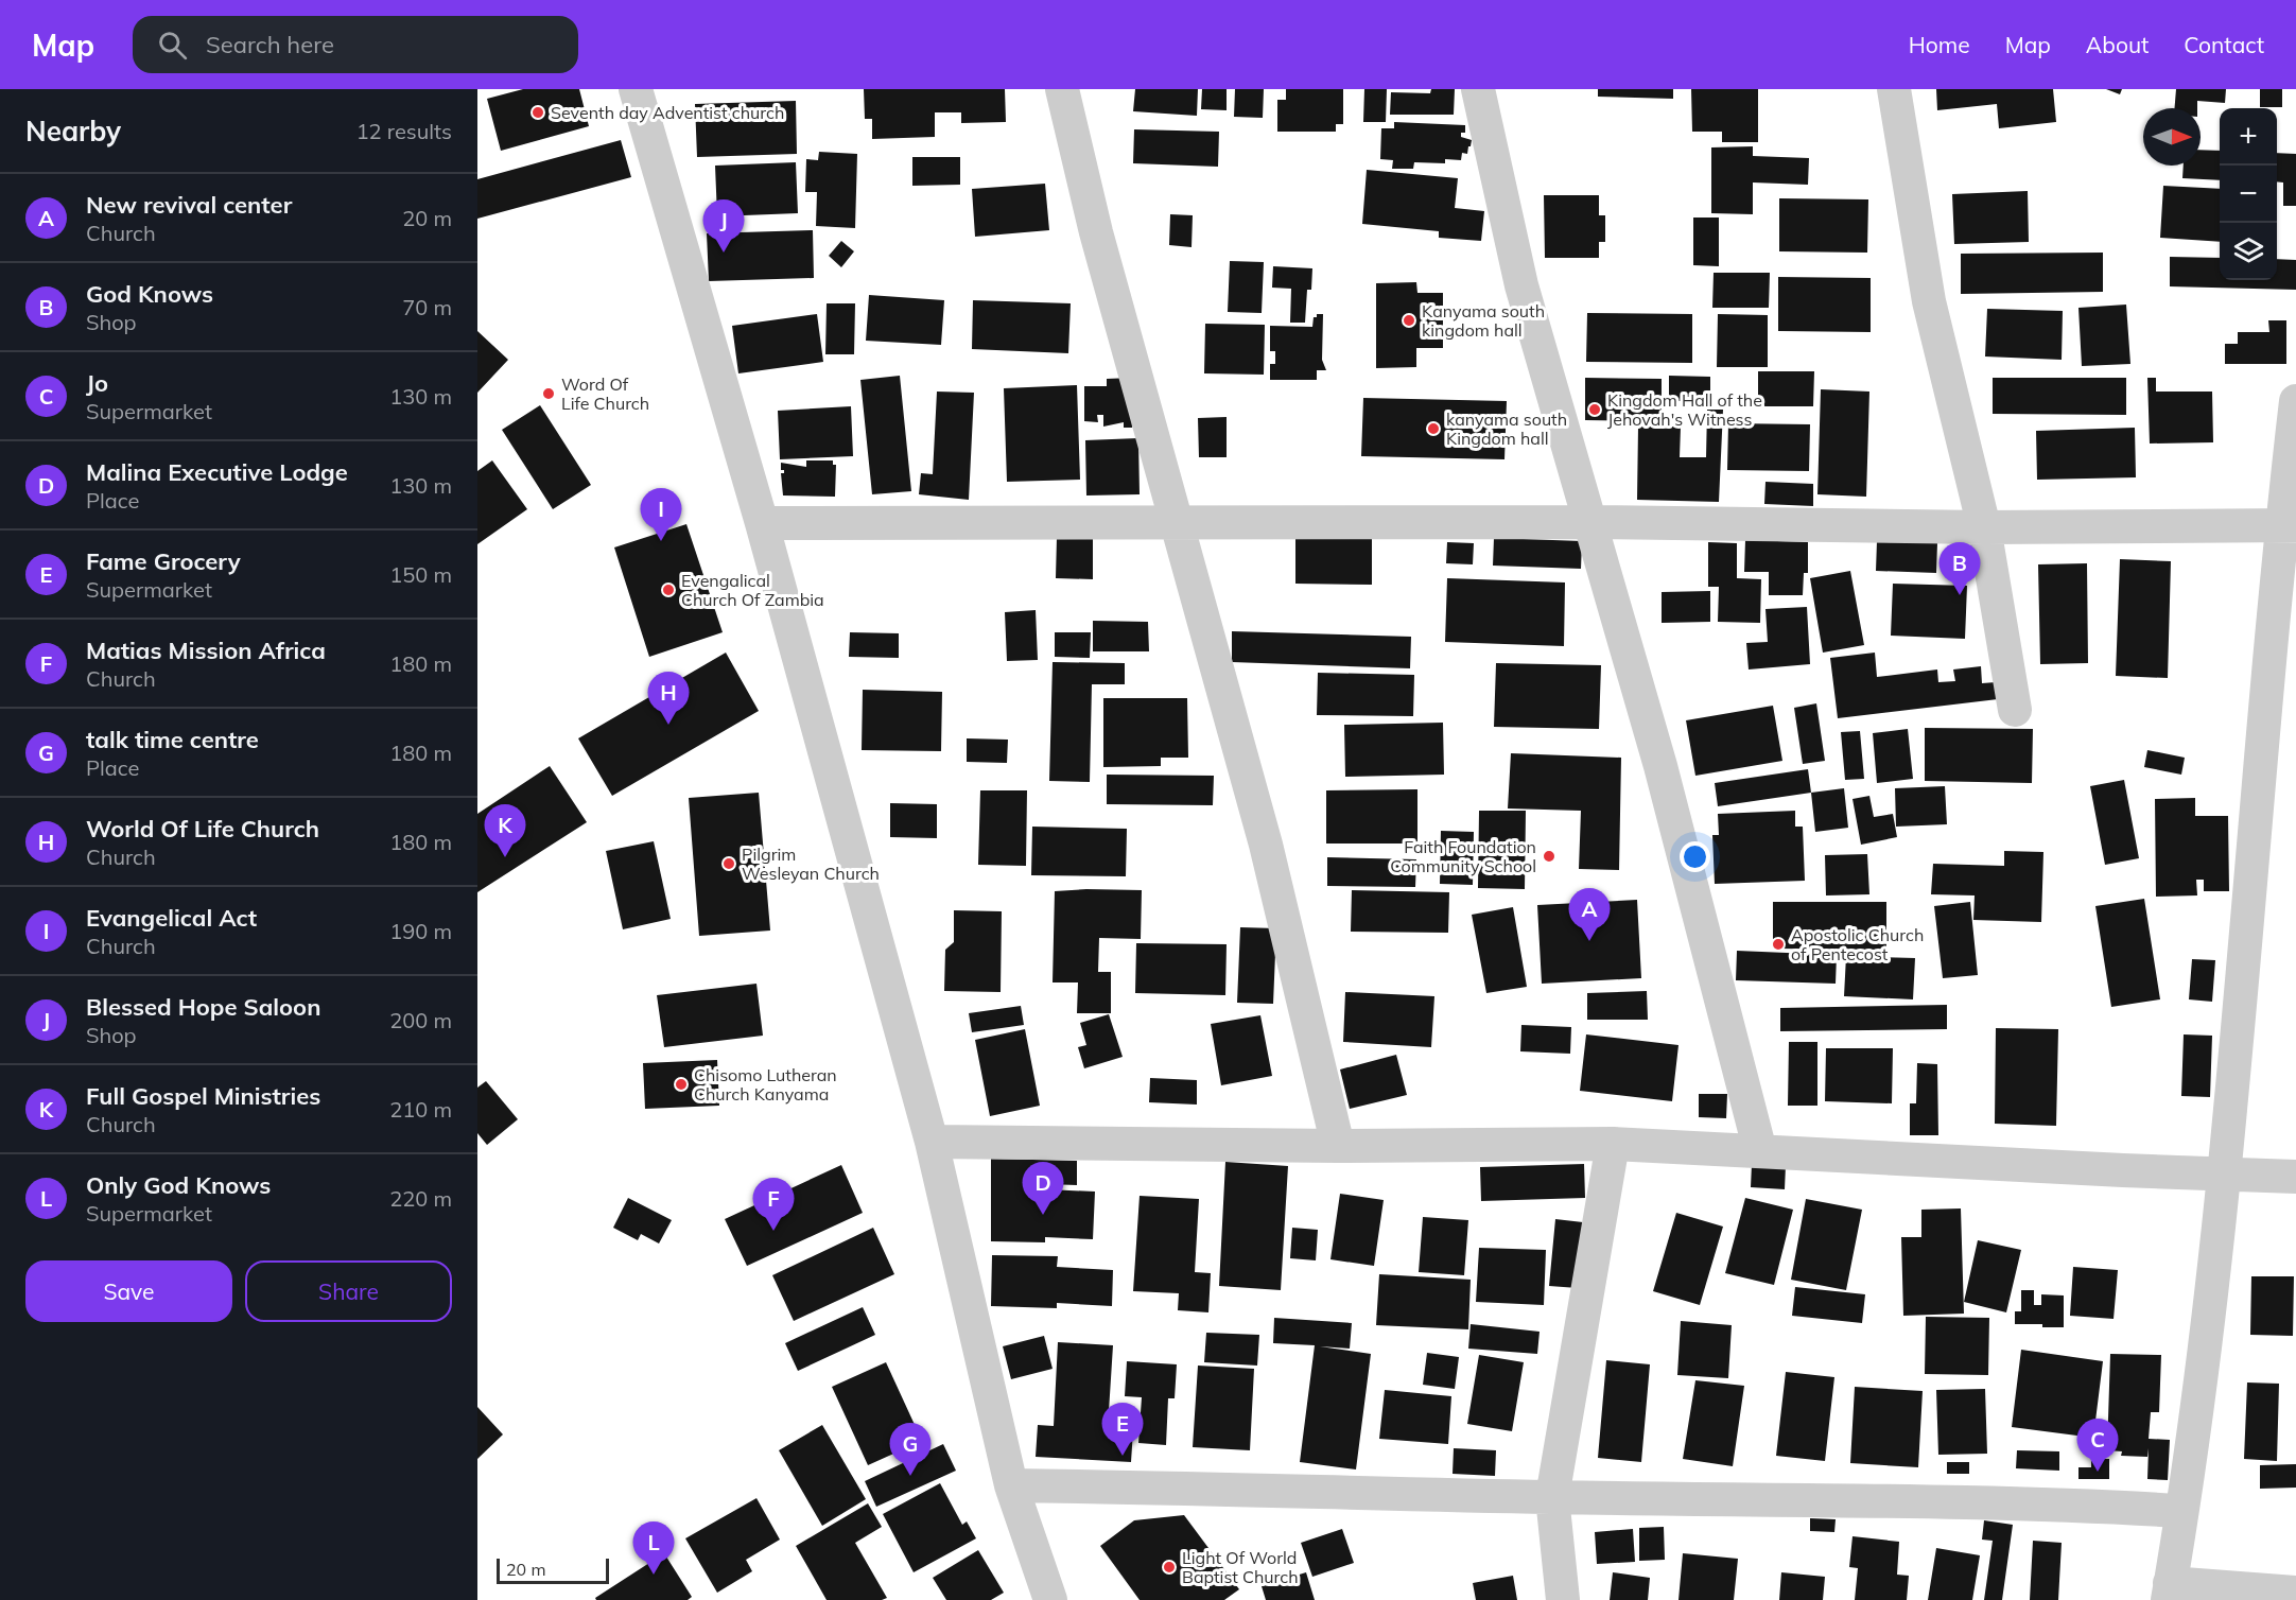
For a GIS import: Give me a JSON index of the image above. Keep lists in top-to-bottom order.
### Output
{
  "places": [
    "Seventh day Adventist church",
    "Kanyama south kingdom hall",
    "Word Of Life Church",
    "Kingdom Hall of the Jehovah's Witness",
    "kanyama south Kingdom hall",
    "Evengalical Church Of Zambia",
    "Faith Foundation Community School",
    "Pilgrim Wesleyan Church",
    "Apostolic Church of Pentecost",
    "Chisomo Lutheran Church Kanyama",
    "Light Of World Baptist Church"
  ],
  "scale_bar": "20 m",
  "north": "right",
  "page": {
    "header": "Map",
    "search": "Search here",
    "nav": [
      "Home",
      "Map",
      "About",
      "Contact"
    ],
    "heading": ["Nearby", "12 results"],
    "map_buttons": ["+", "−"],
    "list": [
      {
        "mark": "A",
        "name": "New revival center",
        "note": "Church",
        "value": "20 m"
      },
      {
        "mark": "B",
        "name": "God Knows",
        "note": "Shop",
        "value": "70 m"
      },
      {
        "mark": "C",
        "name": "Jo",
        "note": "Supermarket",
        "value": "130 m"
      },
      {
        "mark": "D",
        "name": "Malina Executive Lodge",
        "note": "Place",
        "value": "130 m"
      },
      {
        "mark": "E",
        "name": "Fame Grocery",
        "note": "Supermarket",
        "value": "150 m"
      },
      {
        "mark": "F",
        "name": "Matias Mission Africa",
        "note": "Church",
        "value": "180 m"
      },
      {
        "mark": "G",
        "name": "talk time centre",
        "note": "Place",
        "value": "180 m"
      },
      {
        "mark": "H",
        "name": "World Of Life Church",
        "note": "Church",
        "value": "180 m"
      },
      {
        "mark": "I",
        "name": "Evangelical Act",
        "note": "Church",
        "value": "190 m"
      },
      {
        "mark": "J",
        "name": "Blessed Hope Saloon",
        "note": "Shop",
        "value": "200 m"
      },
      {
        "mark": "K",
        "name": "Full Gospel Ministries",
        "note": "Church",
        "value": "210 m"
      },
      {
        "mark": "L",
        "name": "Only God Knows",
        "note": "Supermarket",
        "value": "220 m"
      }
    ],
    "pins": [
      "J",
      "I",
      "B",
      "H",
      "K",
      "A",
      "D",
      "F",
      "E",
      "C",
      "G",
      "L"
    ],
    "buttons": ["Save", "Share"],
    "scale": "20 m"
  }
}
